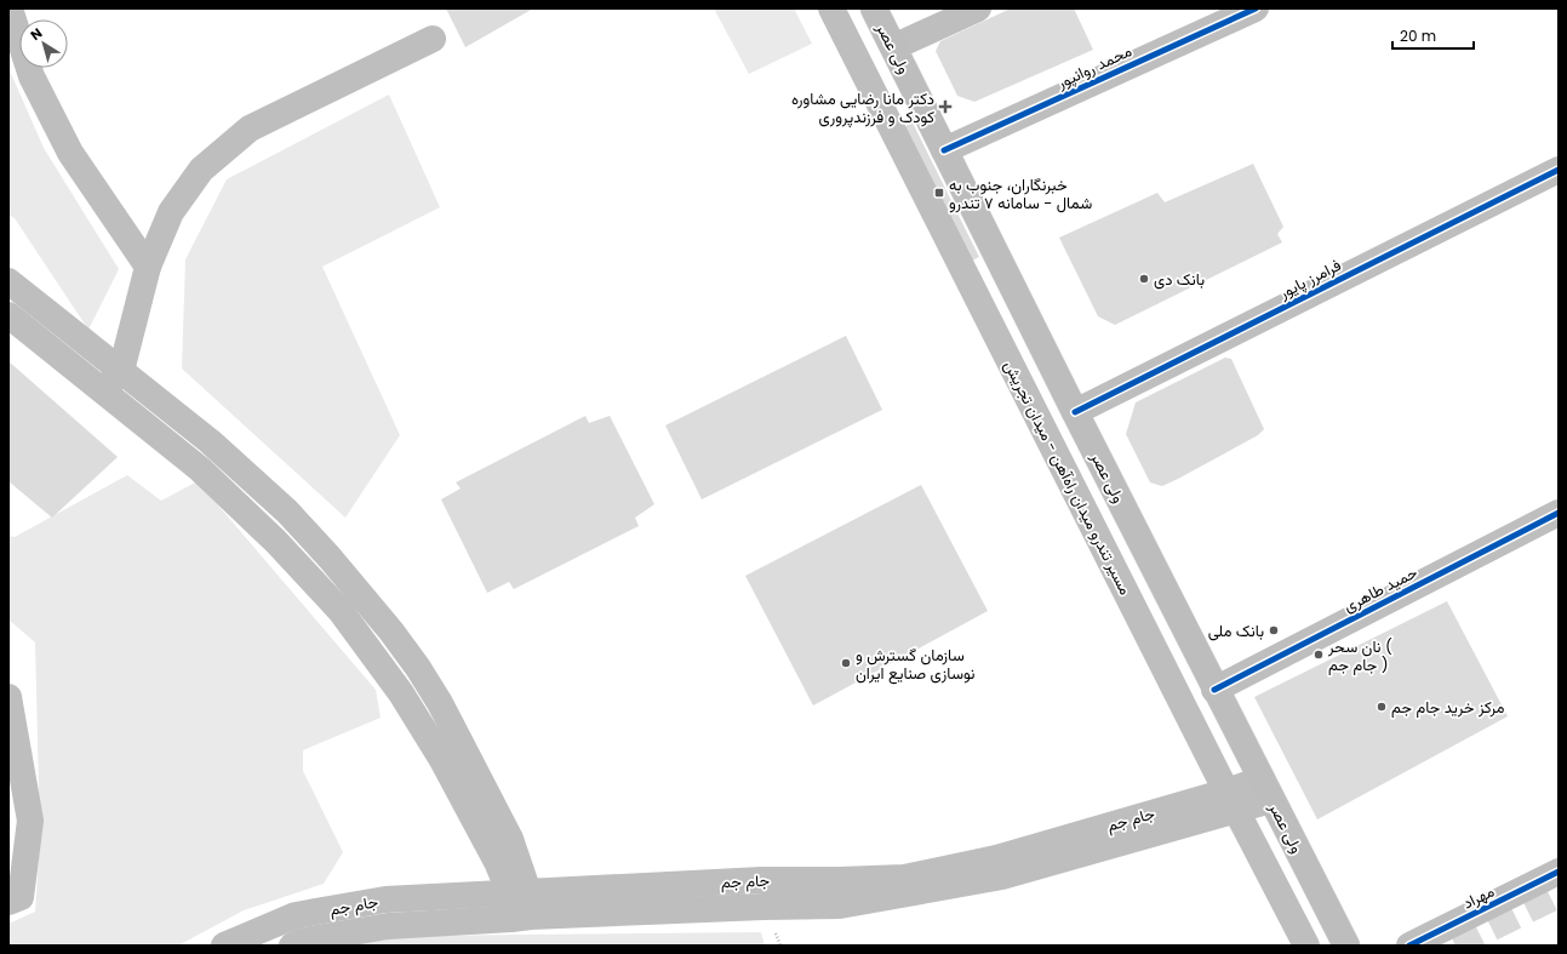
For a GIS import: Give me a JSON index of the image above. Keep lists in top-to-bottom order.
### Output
{
  "streets": {
    "main road": ["ولی عصر"],
    "street": [
      "محمد روانپور",
      "فرامرز پایور",
      "مسیر تندرو میدان راه‌آهن - میدان تجریش",
      "حمید طاهری",
      "جام جم",
      "مهراد"
    ]
  },
  "crossings": [
    ["ولی عصر", "محمد روانپور"],
    ["ولی عصر", "فرامرز پایور"],
    ["ولی عصر", "حمید طاهری"],
    ["ولی عصر", "جام جم"],
    ["مسیر تندرو میدان راه‌آهن - میدان تجریش", "جام جم"]
  ],
  "places": {
    "health": ["دکتر مانا رضایی مشاوره کودک و فرزندپروری"],
    "transit": ["خبرنگاران، جنوب به شمال - سامانه ۷ تندرو"],
    "other": [
      "بانک دی",
      "بانک ملی",
      "نان سحر ( جام جم )",
      "سازمان گسترش و نوسازی صنایع ایران",
      "مرکز خرید جام جم"
    ]
  },
  "scale_bar": "20 m",
  "north": "top left"
}
